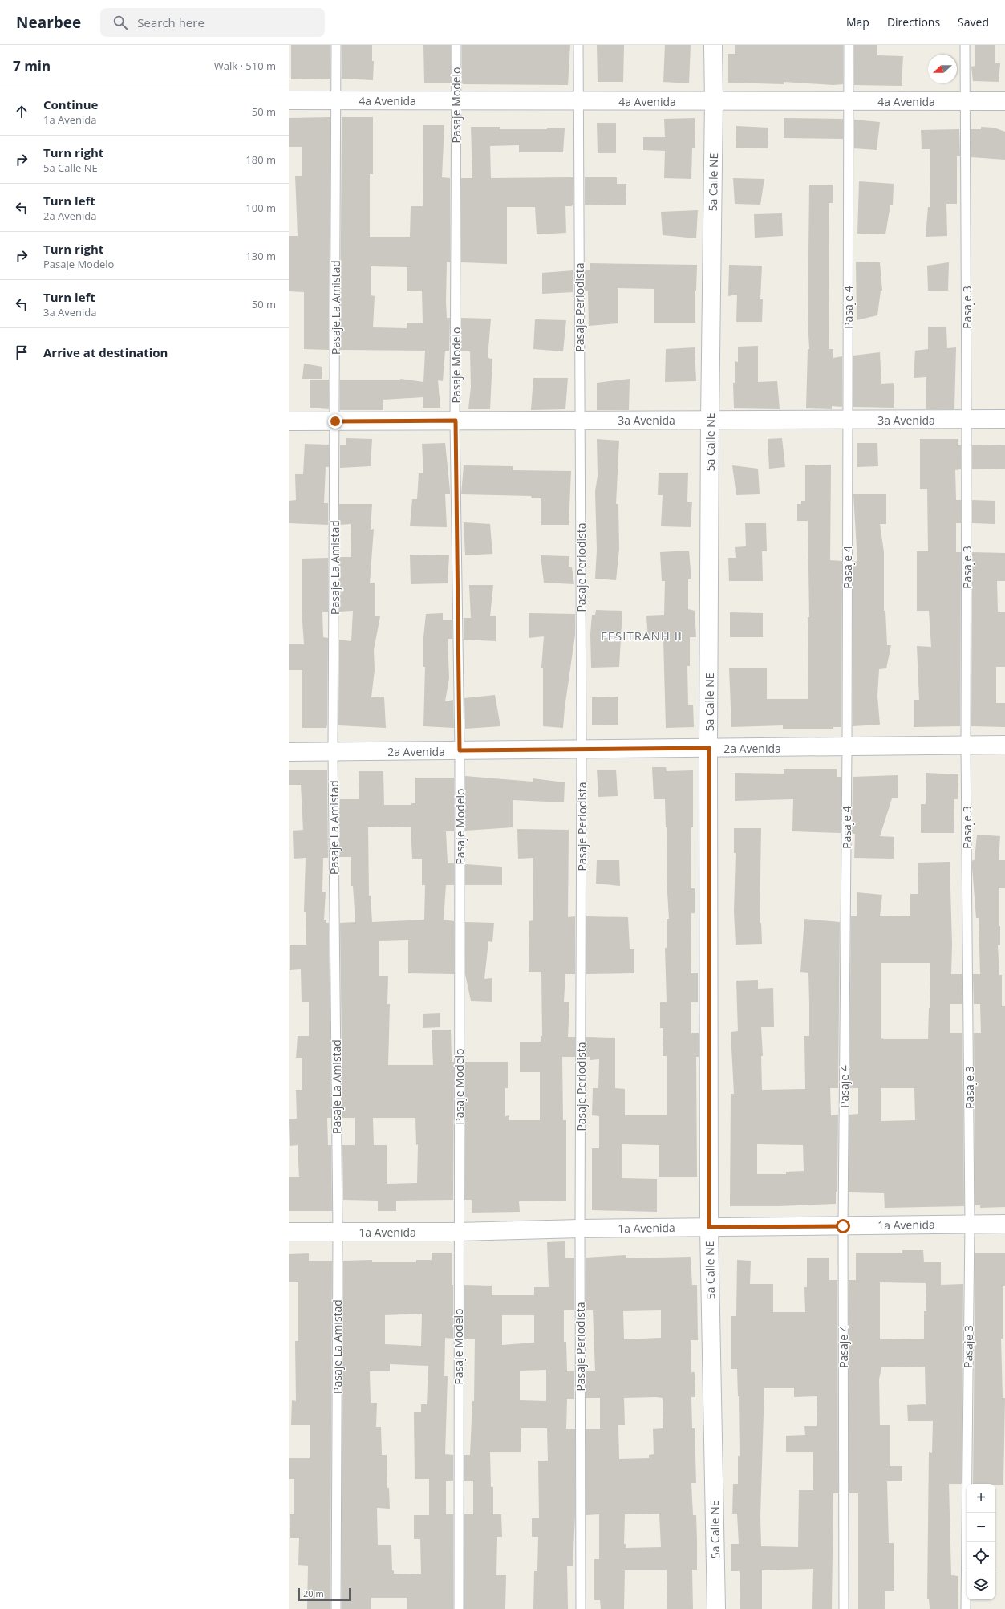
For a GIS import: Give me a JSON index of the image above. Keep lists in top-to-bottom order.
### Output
{
  "streets": {
    "street": [
      "4a Avenida",
      "5a Calle NE",
      "3a Avenida",
      "2a Avenida",
      "1a Avenida"
    ],
    "lane": [
      "Pasaje Modelo",
      "Pasaje La Amistad",
      "Pasaje Periodista",
      "Pasaje 4",
      "Pasaje 3"
    ]
  },
  "crossings": [
    ["4a Avenida", "Pasaje Modelo"],
    ["4a Avenida", "5a Calle NE"],
    ["4a Avenida", "Pasaje La Amistad"],
    ["4a Avenida", "Pasaje Periodista"],
    ["4a Avenida", "Pasaje 4"],
    ["4a Avenida", "Pasaje 3"],
    ["Pasaje Modelo", "3a Avenida"],
    ["Pasaje Modelo", "2a Avenida"],
    ["Pasaje Modelo", "1a Avenida"],
    ["5a Calle NE", "3a Avenida"],
    ["5a Calle NE", "2a Avenida"],
    ["5a Calle NE", "1a Avenida"],
    ["Pasaje La Amistad", "3a Avenida"],
    ["Pasaje La Amistad", "2a Avenida"],
    ["Pasaje La Amistad", "1a Avenida"],
    ["Pasaje Periodista", "3a Avenida"],
    ["Pasaje Periodista", "2a Avenida"],
    ["Pasaje Periodista", "1a Avenida"],
    ["Pasaje 4", "3a Avenida"],
    ["Pasaje 4", "2a Avenida"],
    ["Pasaje 4", "1a Avenida"],
    ["Pasaje 3", "3a Avenida"],
    ["Pasaje 3", "2a Avenida"],
    ["Pasaje 3", "1a Avenida"]
  ],
  "districts": ["FESITRANH II"],
  "scale_bar": "20 m",
  "north": "left",
  "page": {
    "header": "Nearbee",
    "search": "Search here",
    "nav": ["Map", "Directions", "Saved"],
    "heading": ["7 min", "Walk · 510 m"],
    "list": [
      ["Continue", "1a Avenida", "50 m"],
      ["Turn right", "5a Calle NE", "180 m"],
      ["Turn left", "2a Avenida", "100 m"],
      ["Turn right", "Pasaje Modelo", "130 m"],
      ["Turn left", "3a Avenida", "50 m"],
      "Arrive at destination"
    ],
    "map_buttons": ["+", "−"],
    "scale": "20 m"
  }
}
